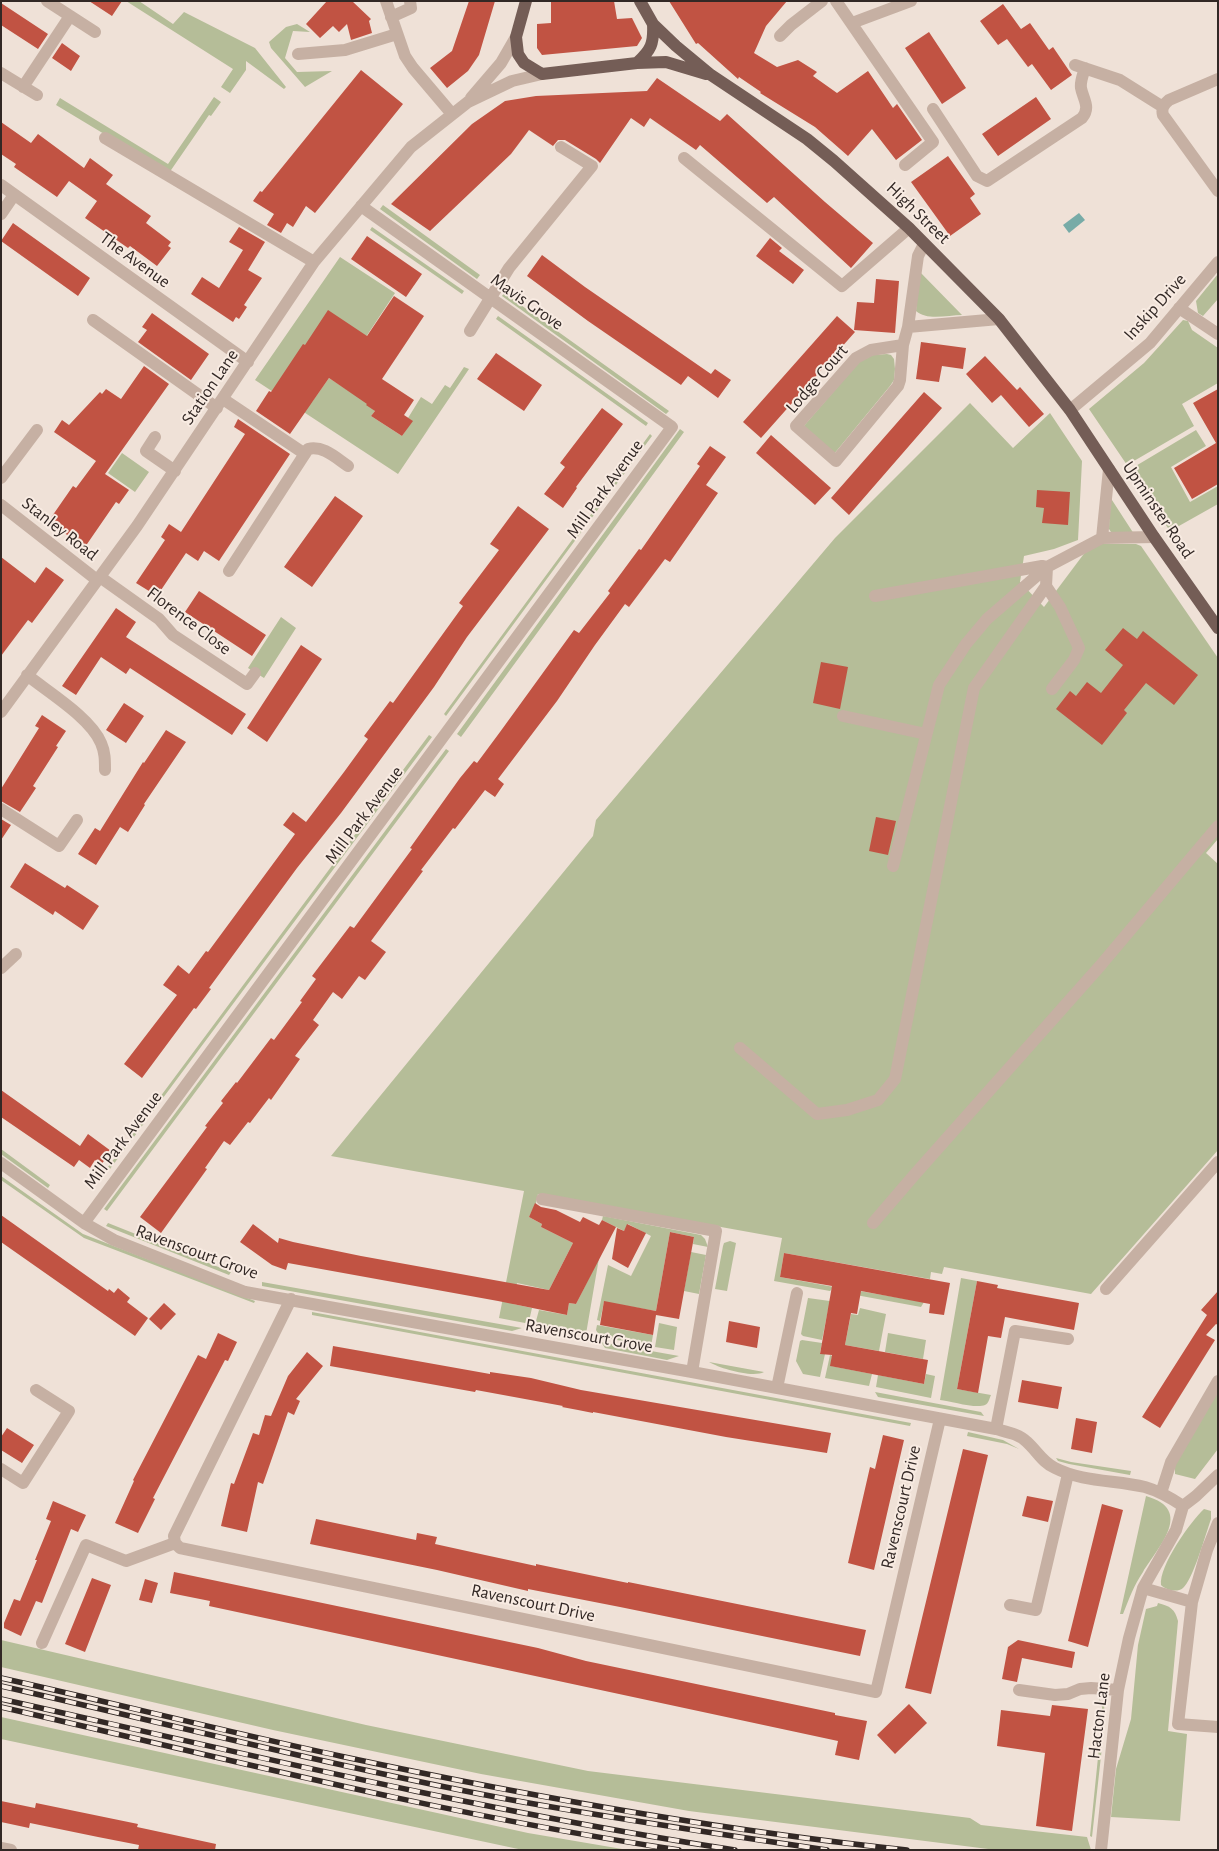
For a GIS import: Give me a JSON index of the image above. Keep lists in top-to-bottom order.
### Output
{
  "streets": {
    "main road": ["High Street", "Station Lane", "Upminster Road"],
    "street": [
      "The Avenue",
      "Mavis Grove",
      "Inskip Drive",
      "Lodge Court",
      "Mill Park Avenue",
      "Stanley Road",
      "Florence Close",
      "Ravenscourt Grove",
      "Ravenscourt Drive",
      "Hacton Lane"
    ]
  },
  "crossings": [
    ["High Street", "Inskip Drive"],
    ["High Street", "Lodge Court"],
    ["High Street", "Station Lane"],
    ["High Street", "Upminster Road"],
    ["The Avenue", "Station Lane"],
    ["Mavis Grove", "Station Lane"],
    ["Mavis Grove", "Mill Park Avenue"],
    ["Inskip Drive", "Upminster Road"],
    ["Station Lane", "Stanley Road"],
    ["Station Lane", "Florence Close"],
    ["Mill Park Avenue", "Ravenscourt Grove"],
    ["Stanley Road", "Florence Close"],
    ["Ravenscourt Grove", "Ravenscourt Drive"],
    ["Ravenscourt Grove", "Hacton Lane"]
  ]
}
